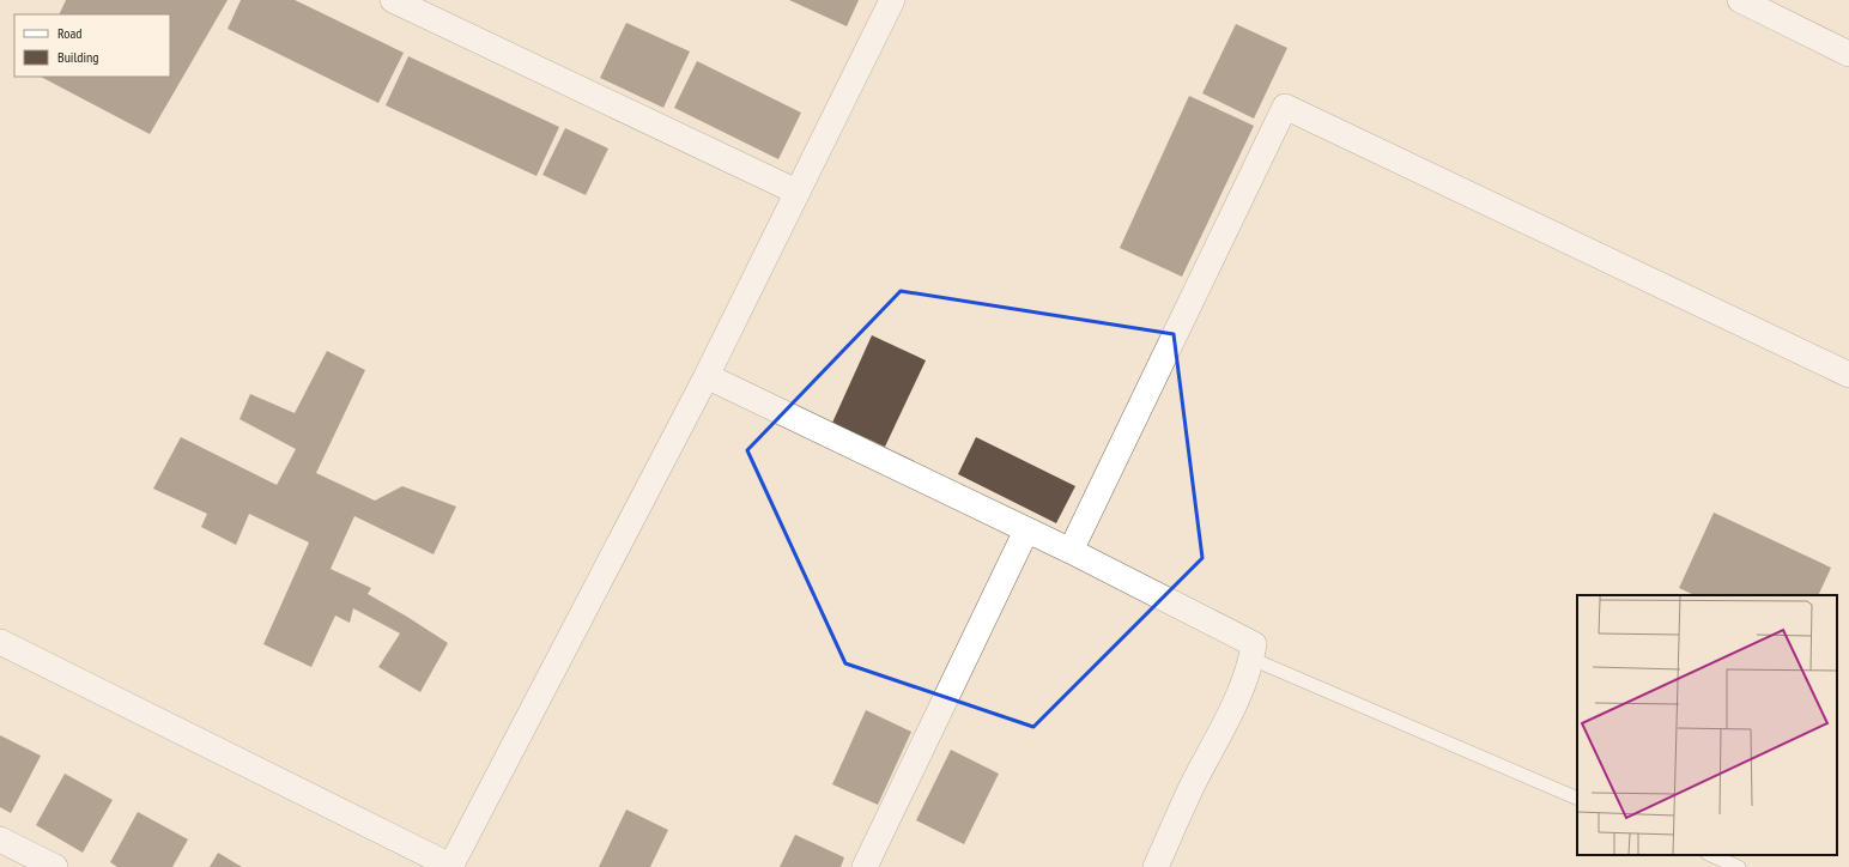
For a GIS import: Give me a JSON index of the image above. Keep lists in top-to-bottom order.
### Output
{
  "legend": ["Road", "Building"]
}
